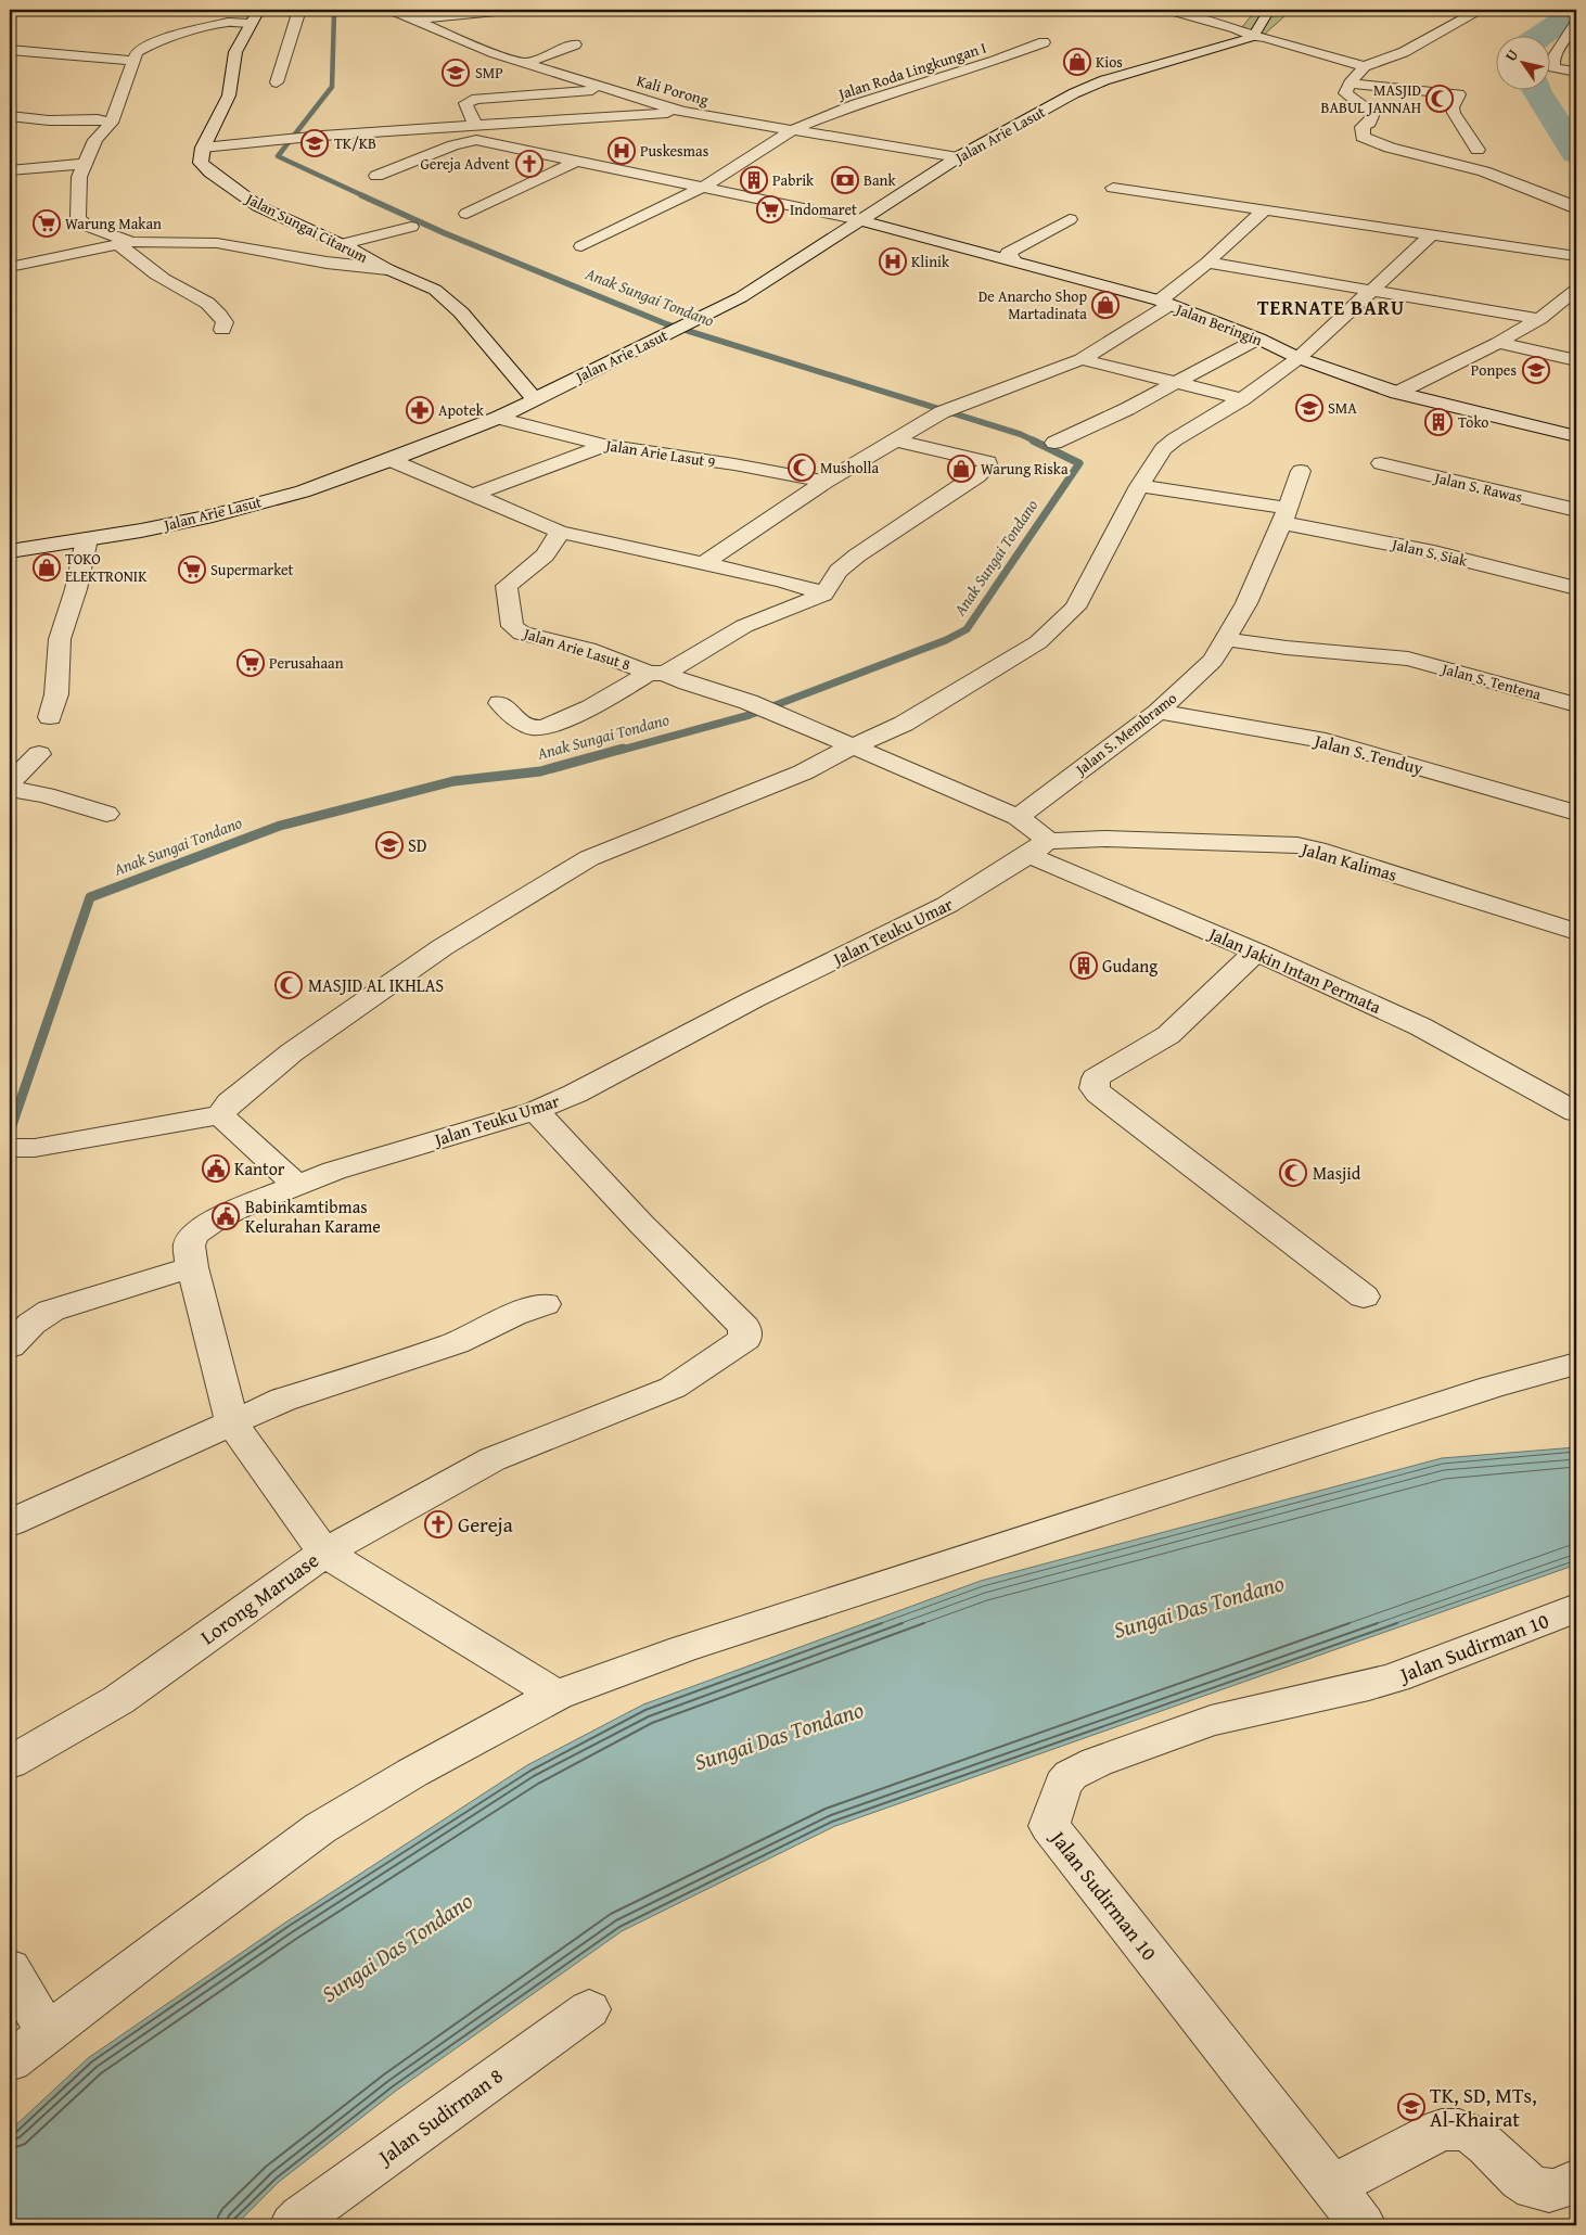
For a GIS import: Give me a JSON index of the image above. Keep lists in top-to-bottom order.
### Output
{
  "streets": {
    "street": [
      "Jalan Roda Lingkungan I",
      "Kali Porong",
      "Jalan Arie Lasut",
      "Jalan Sungai Citarum",
      "Jalan Beringin",
      "Jalan Arie Lasut 9",
      "Jalan S. Rawas",
      "Jalan S. Siak",
      "Jalan Arie Lasut 8",
      "Jalan S. Tentena",
      "Jalan S. Membramo",
      "Jalan S. Tenduy",
      "Jalan Kalimas",
      "Jalan Teuku Umar",
      "Jalan Jakin Intan Permata",
      "Lorong Maruase",
      "Jalan Sudirman 10",
      "Jalan Sudirman 8"
    ]
  },
  "crossings": [
    ["Jalan Roda Lingkungan I", "Kali Porong"],
    ["Jalan Roda Lingkungan I", "Jalan Beringin"],
    ["Kali Porong", "Jalan Arie Lasut"],
    ["Jalan Arie Lasut", "Jalan Sungai Citarum"],
    ["Jalan Arie Lasut", "Jalan Beringin"],
    ["Jalan Arie Lasut", "Jalan Arie Lasut 9"],
    ["Jalan S. Siak", "Jalan S. Membramo"],
    ["Jalan Arie Lasut 8", "Jalan Jakin Intan Permata"],
    ["Jalan S. Tentena", "Jalan S. Membramo"],
    ["Jalan S. Membramo", "Jalan S. Tenduy"],
    ["Jalan S. Membramo", "Jalan Jakin Intan Permata"],
    ["Jalan Kalimas", "Jalan Teuku Umar"],
    ["Jalan Kalimas", "Jalan Jakin Intan Permata"],
    ["Jalan Teuku Umar", "Jalan Jakin Intan Permata"],
    ["Jalan Teuku Umar", "Lorong Maruase"]
  ],
  "districts": ["TERNATE BARU"],
  "water": ["Anak Sungai Tondano", "Sungai Das Tondano"],
  "places": {
    "shop": [
      "Kios",
      "De Anarcho Shop Martadinata",
      "Warung Riska",
      "TOKO ELEKTRONIK"
    ],
    "school or university": [
      "SMP",
      "TK/KB",
      "Ponpes",
      "SMA",
      "SD",
      "TK, SD, MTs, Al-Khairat"
    ],
    "mosque": [
      "MASJID BABUL JANNAH",
      "Musholla",
      "MASJID AL IKHLAS",
      "Masjid"
    ],
    "hospital": ["Puskesmas", "Klinik"],
    "church": ["Gereja Advent", "Gereja"],
    "building": ["Pabrik", "Toko", "Gudang"],
    "bank": ["Bank"],
    "supermarket": [
      "Indomaret",
      "Warung Makan",
      "Supermarket",
      "Perusahaan"
    ],
    "pharmacy": ["Apotek"],
    "public building": ["Kantor", "Babinkamtibmas Kelurahan Karame"]
  },
  "north": "top left"
}
